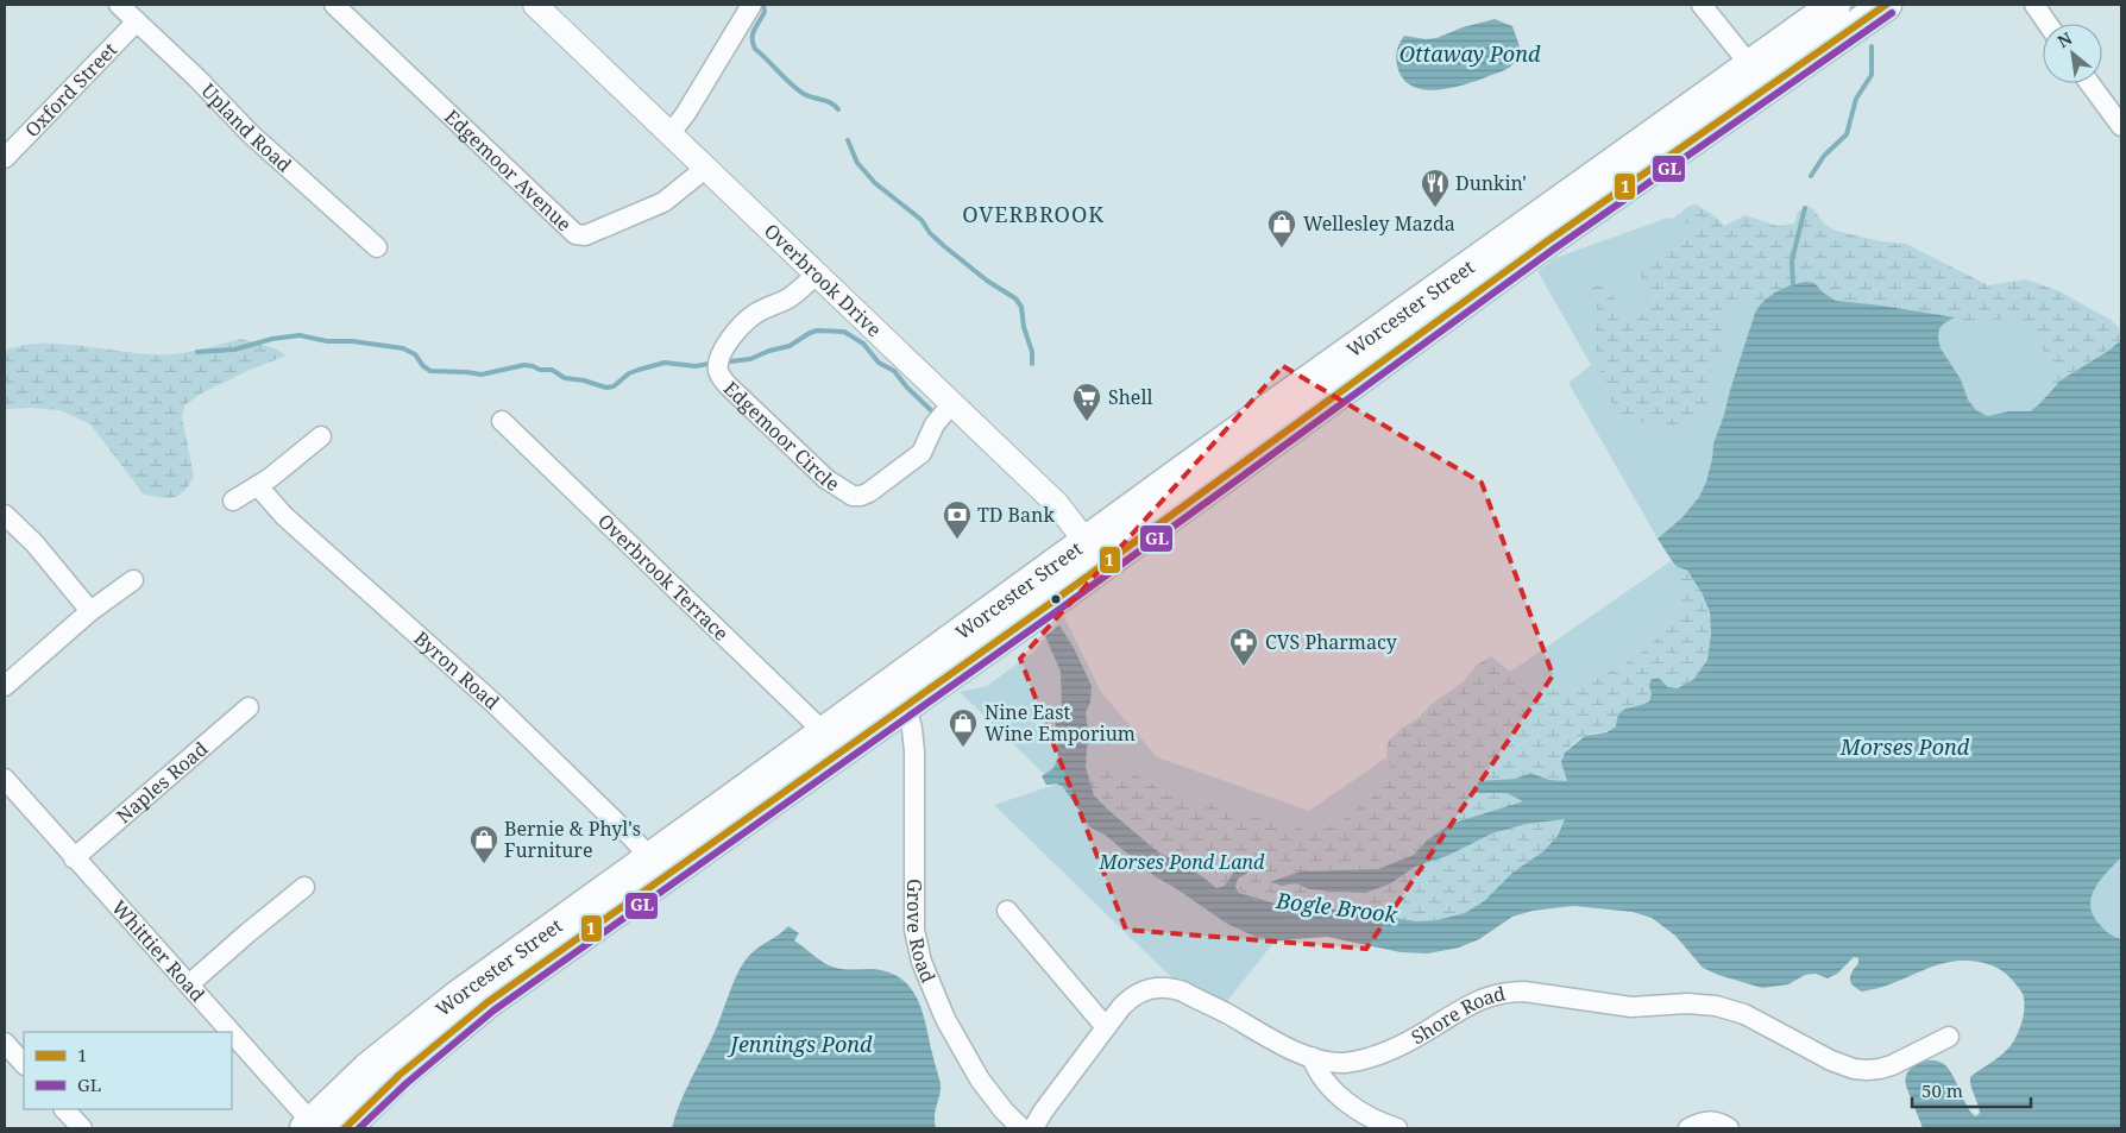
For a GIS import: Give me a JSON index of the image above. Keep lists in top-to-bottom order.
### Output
{
  "streets": {
    "highway": ["Worcester Street"],
    "street": [
      "Oxford Street",
      "Upland Road",
      "Edgemoor Avenue",
      "Overbrook Drive",
      "Edgemoor Circle",
      "Overbrook Terrace",
      "Byron Road",
      "Naples Road",
      "Grove Road",
      "Whittier Road",
      "Shore Road"
    ]
  },
  "crossings": [
    ["Oxford Street", "Upland Road"],
    ["Edgemoor Avenue", "Overbrook Drive"],
    ["Overbrook Drive", "Worcester Street"],
    ["Overbrook Drive", "Edgemoor Circle"],
    ["Worcester Street", "Overbrook Terrace"],
    ["Worcester Street", "Byron Road"],
    ["Worcester Street", "Grove Road"],
    ["Worcester Street", "Whittier Road"],
    ["Naples Road", "Whittier Road"]
  ],
  "districts": ["OVERBROOK"],
  "water": [
    "Ottaway Pond",
    "Morses Pond",
    "Bogle Brook",
    "Jennings Pond"
  ],
  "parks": ["Morses Pond Land"],
  "places": {
    "restaurant": ["Dunkin'"],
    "shop": ["Wellesley Mazda", "Nine East Wine Emporium", "Bernie & Phyl's Furniture"],
    "supermarket": ["Shell"],
    "bank": ["TD Bank"],
    "pharmacy": ["CVS Pharmacy"]
  },
  "lines": ["transit line 1", "transit line GL"],
  "legend": ["1", "GL"],
  "scale_bar": "50 m",
  "north": "top left"
}
